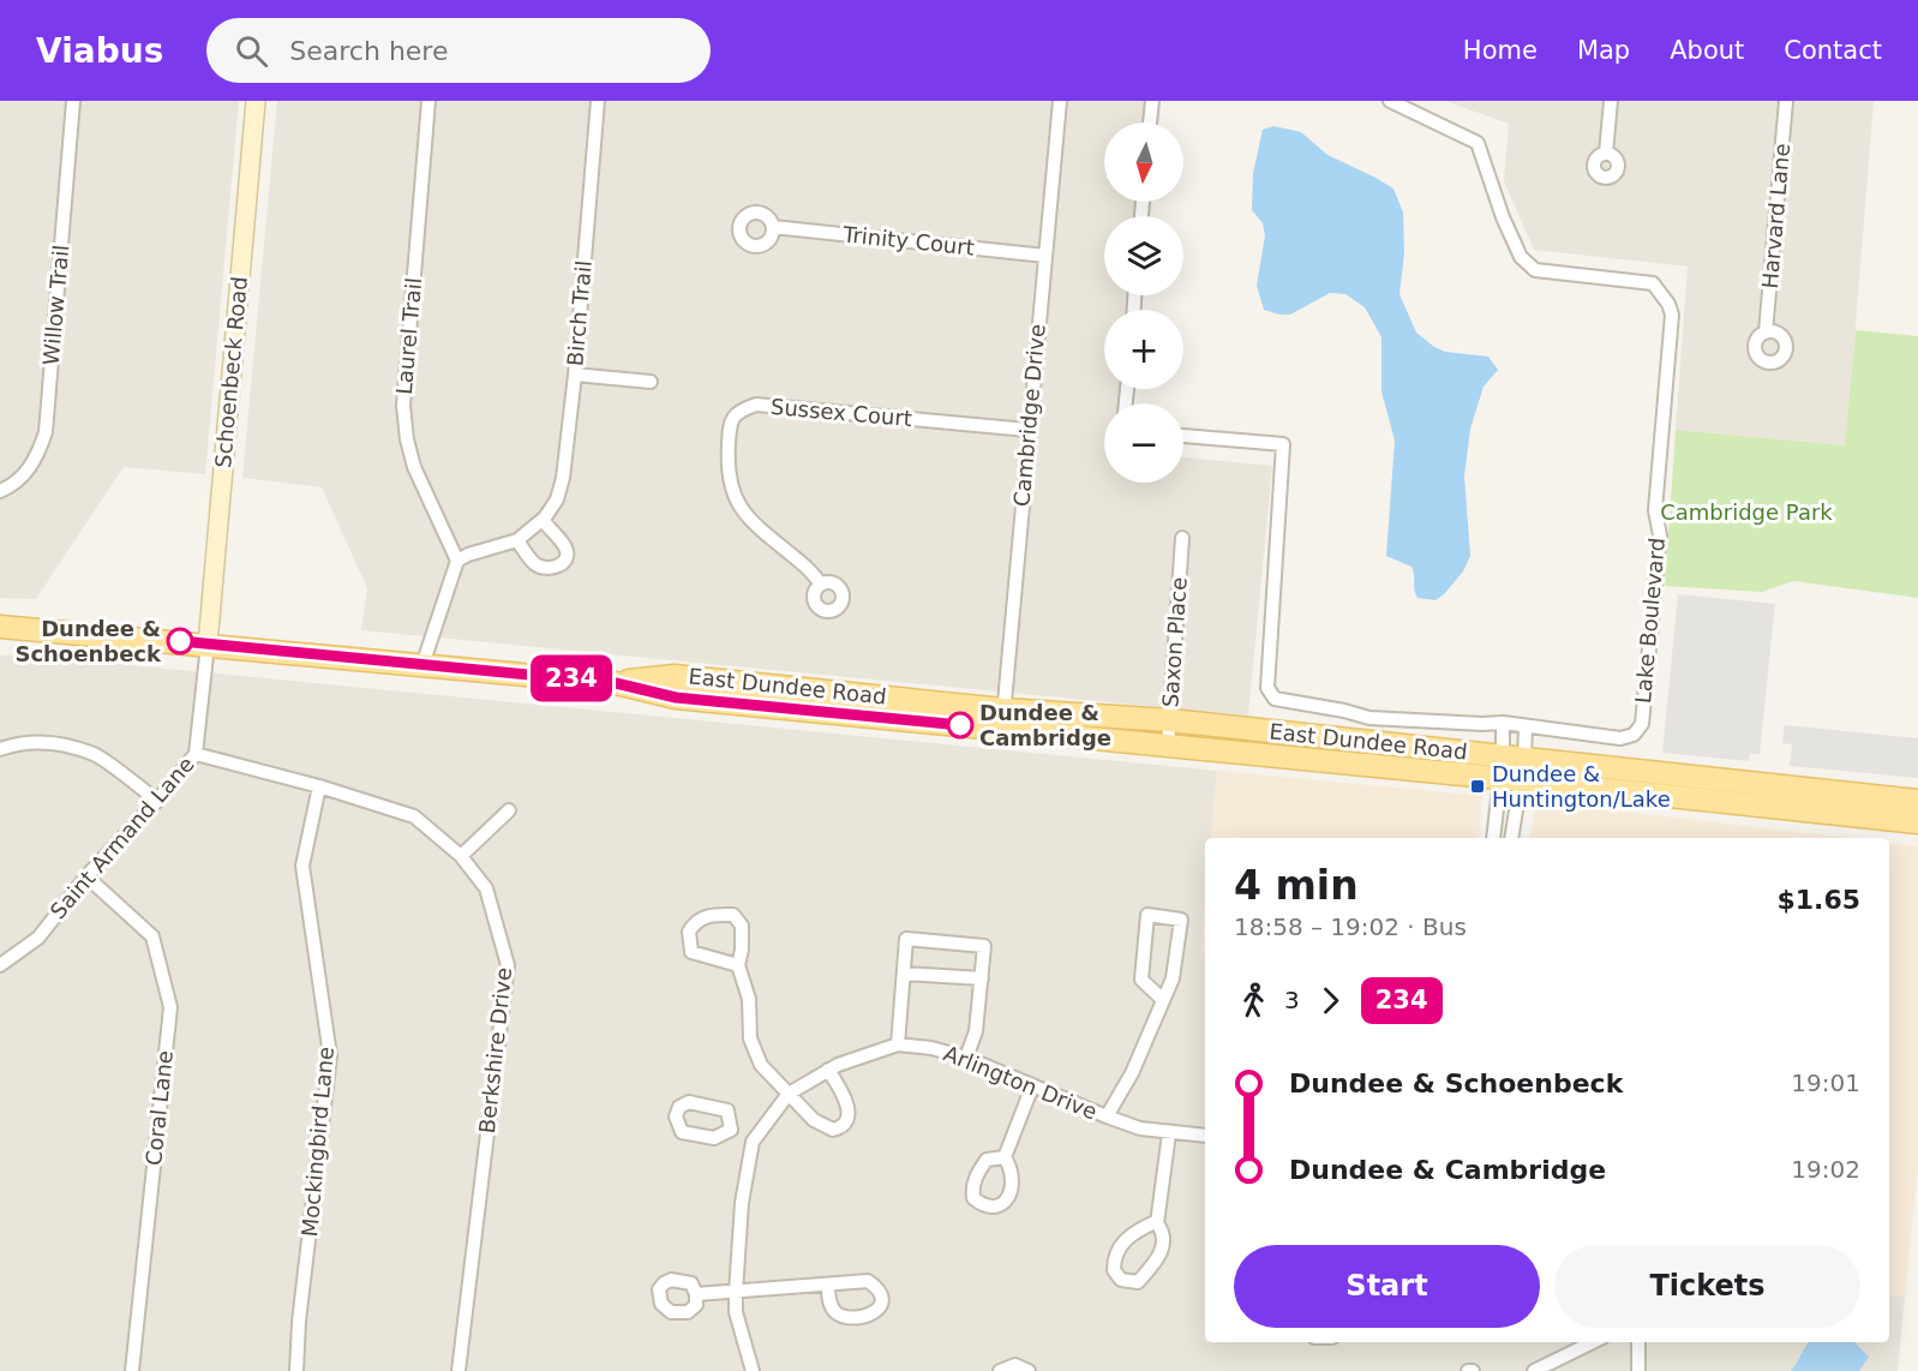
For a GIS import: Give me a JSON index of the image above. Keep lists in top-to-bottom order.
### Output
{
  "streets": {
    "main road": ["Schoenbeck Road", "East Dundee Road"],
    "street": [
      "Harvard Lane",
      "Trinity Court",
      "Willow Trail",
      "Birch Trail",
      "Laurel Trail",
      "Sussex Court",
      "Cambridge Drive",
      "Lake Boulevard",
      "Saxon Place",
      "Saint Armand Lane",
      "Berkshire Drive",
      "Arlington Drive",
      "Coral Lane",
      "Mockingbird Lane"
    ]
  },
  "crossings": [
    ["Trinity Court", "Cambridge Drive"],
    ["Birch Trail", "Laurel Trail"],
    ["Schoenbeck Road", "East Dundee Road"],
    ["Schoenbeck Road", "Saint Armand Lane"],
    ["Sussex Court", "Cambridge Drive"],
    ["Cambridge Drive", "East Dundee Road"],
    ["Saxon Place", "East Dundee Road"],
    ["East Dundee Road", "Saint Armand Lane"],
    ["Saint Armand Lane", "Berkshire Drive"],
    ["Saint Armand Lane", "Coral Lane"],
    ["Berkshire Drive", "Mockingbird Lane"]
  ],
  "parks": ["Cambridge Park"],
  "places": {
    "other": ["Dundee & Schoenbeck", "Dundee & Cambridge"],
    "transit": ["Dundee & Huntington/Lake"]
  },
  "lines": ["bus line 234"],
  "north": "bottom",
  "page": {
    "header": "Viabus",
    "search": "Search here",
    "nav": [
      "Home",
      "Map",
      "About",
      "Contact"
    ],
    "on_map": "234",
    "map_buttons": ["+", "−"],
    "heading": ["4 min", "18:58 – 19:02 · Bus", "$1.65"],
    "legs": ["3", "234"],
    "list": [
      {
        "name": "Dundee & Schoenbeck",
        "value": "19:01"
      },
      {
        "name": "Dundee & Cambridge",
        "value": "19:02"
      }
    ],
    "buttons": ["Start", "Tickets"]
  }
}
